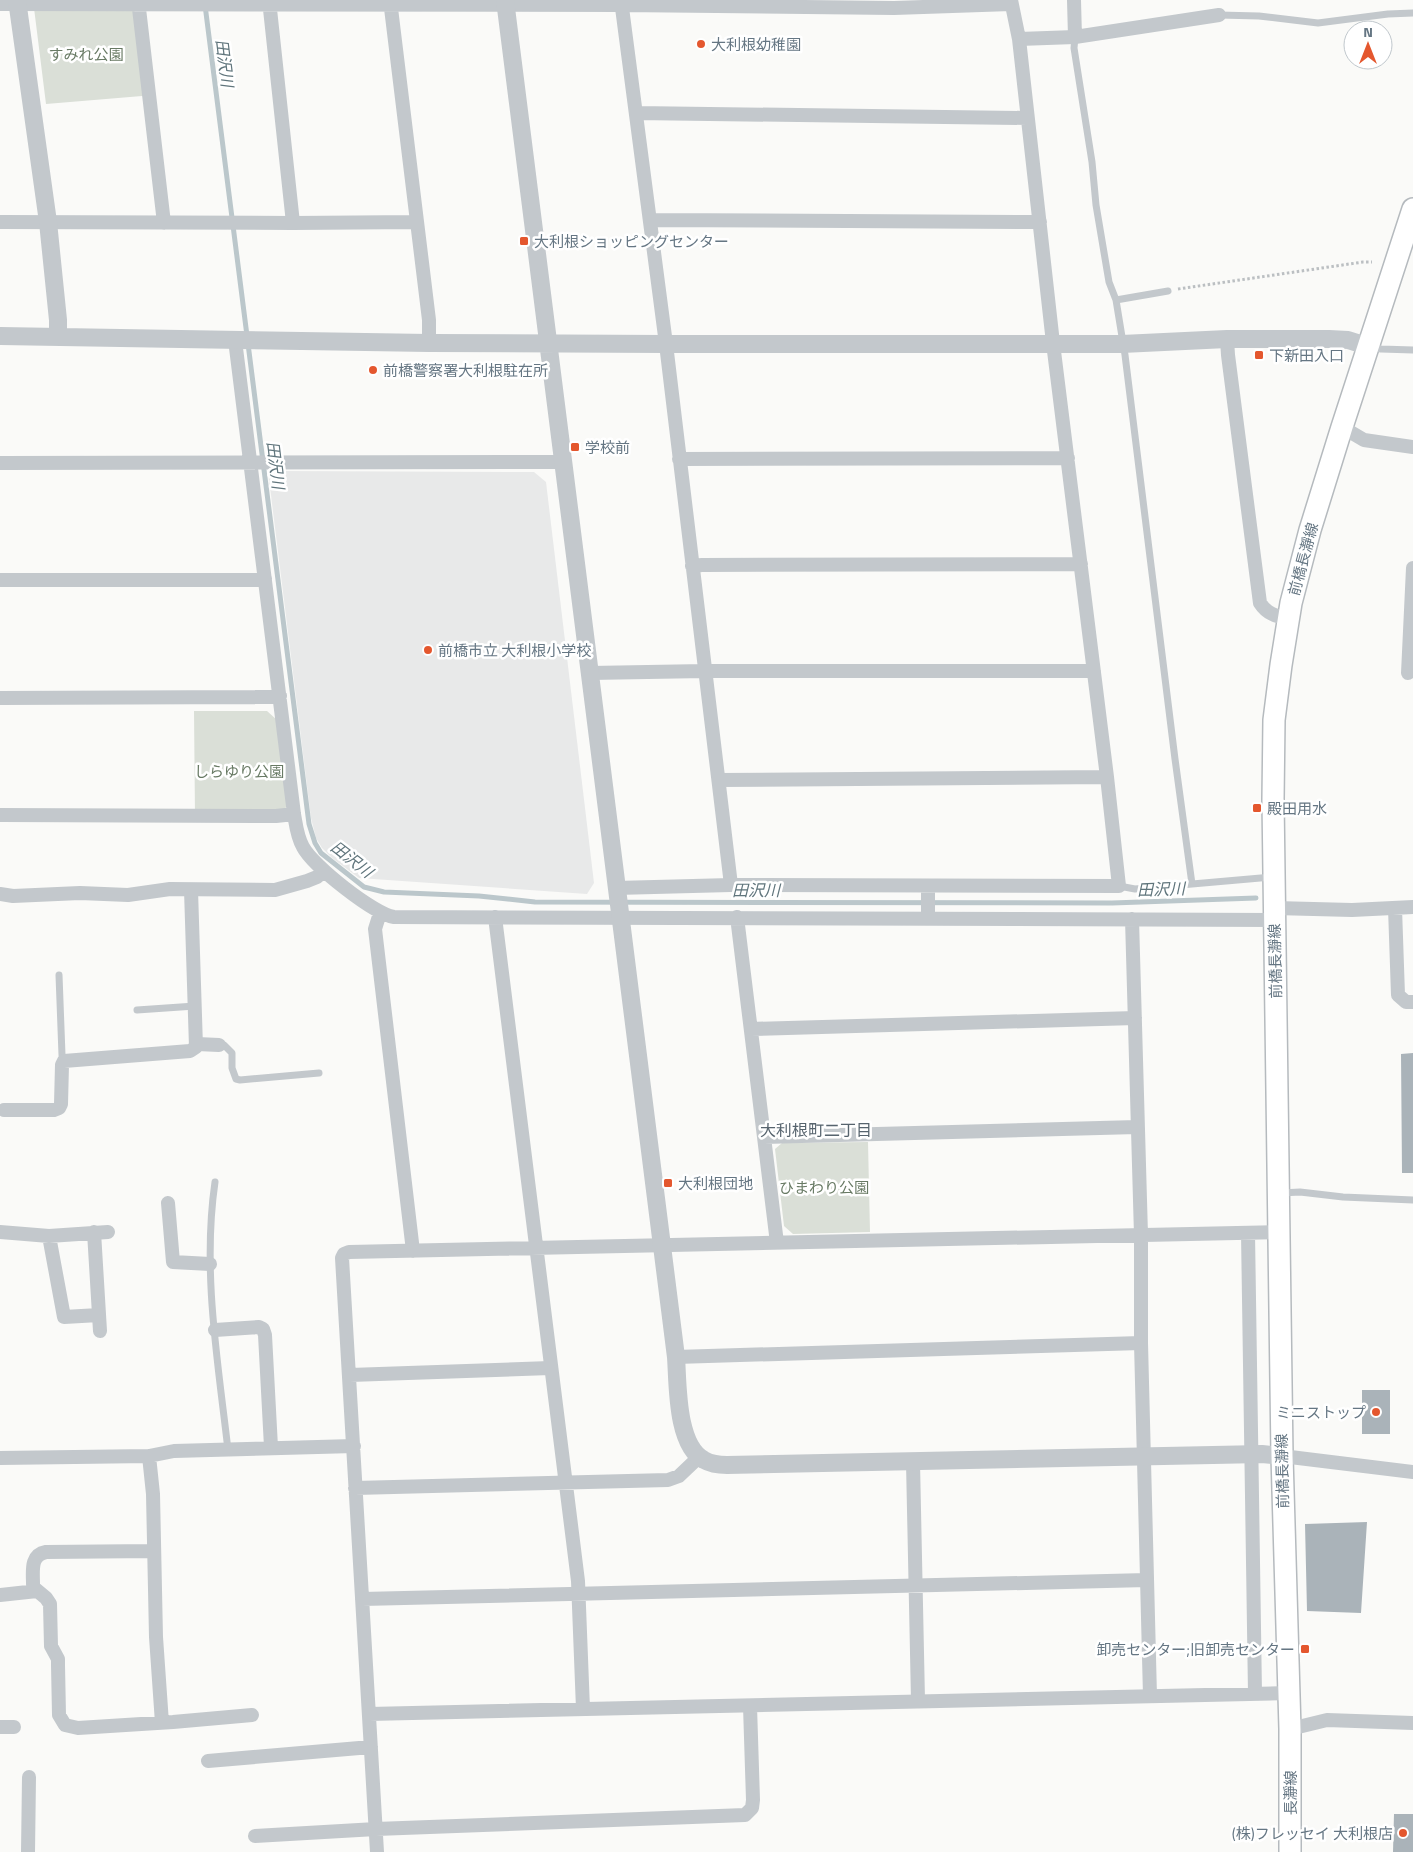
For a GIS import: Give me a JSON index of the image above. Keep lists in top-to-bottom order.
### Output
{
  "streets": {
    "main road": ["前橋長瀞線", "長瀞線"]
  },
  "crossings": [
    ["前橋長瀞線", "長瀞線"]
  ],
  "districts": ["大利根町二丁目"],
  "water": ["田沢川"],
  "parks": ["すみれ公園", "しらゆり公園", "ひまわり公園"],
  "places": {
    "other": [
      "大利根幼稚園",
      "前橋警察署大利根駐在所",
      "前橋市立 大利根小学校",
      "ミニストップ",
      "(株)フレッセイ 大利根店"
    ],
    "transit": [
      "大利根ショッピングセンター",
      "下新田入口",
      "学校前",
      "殿田用水",
      "大利根団地",
      "卸売センター;旧卸売センター"
    ]
  },
  "north": "top"
}
